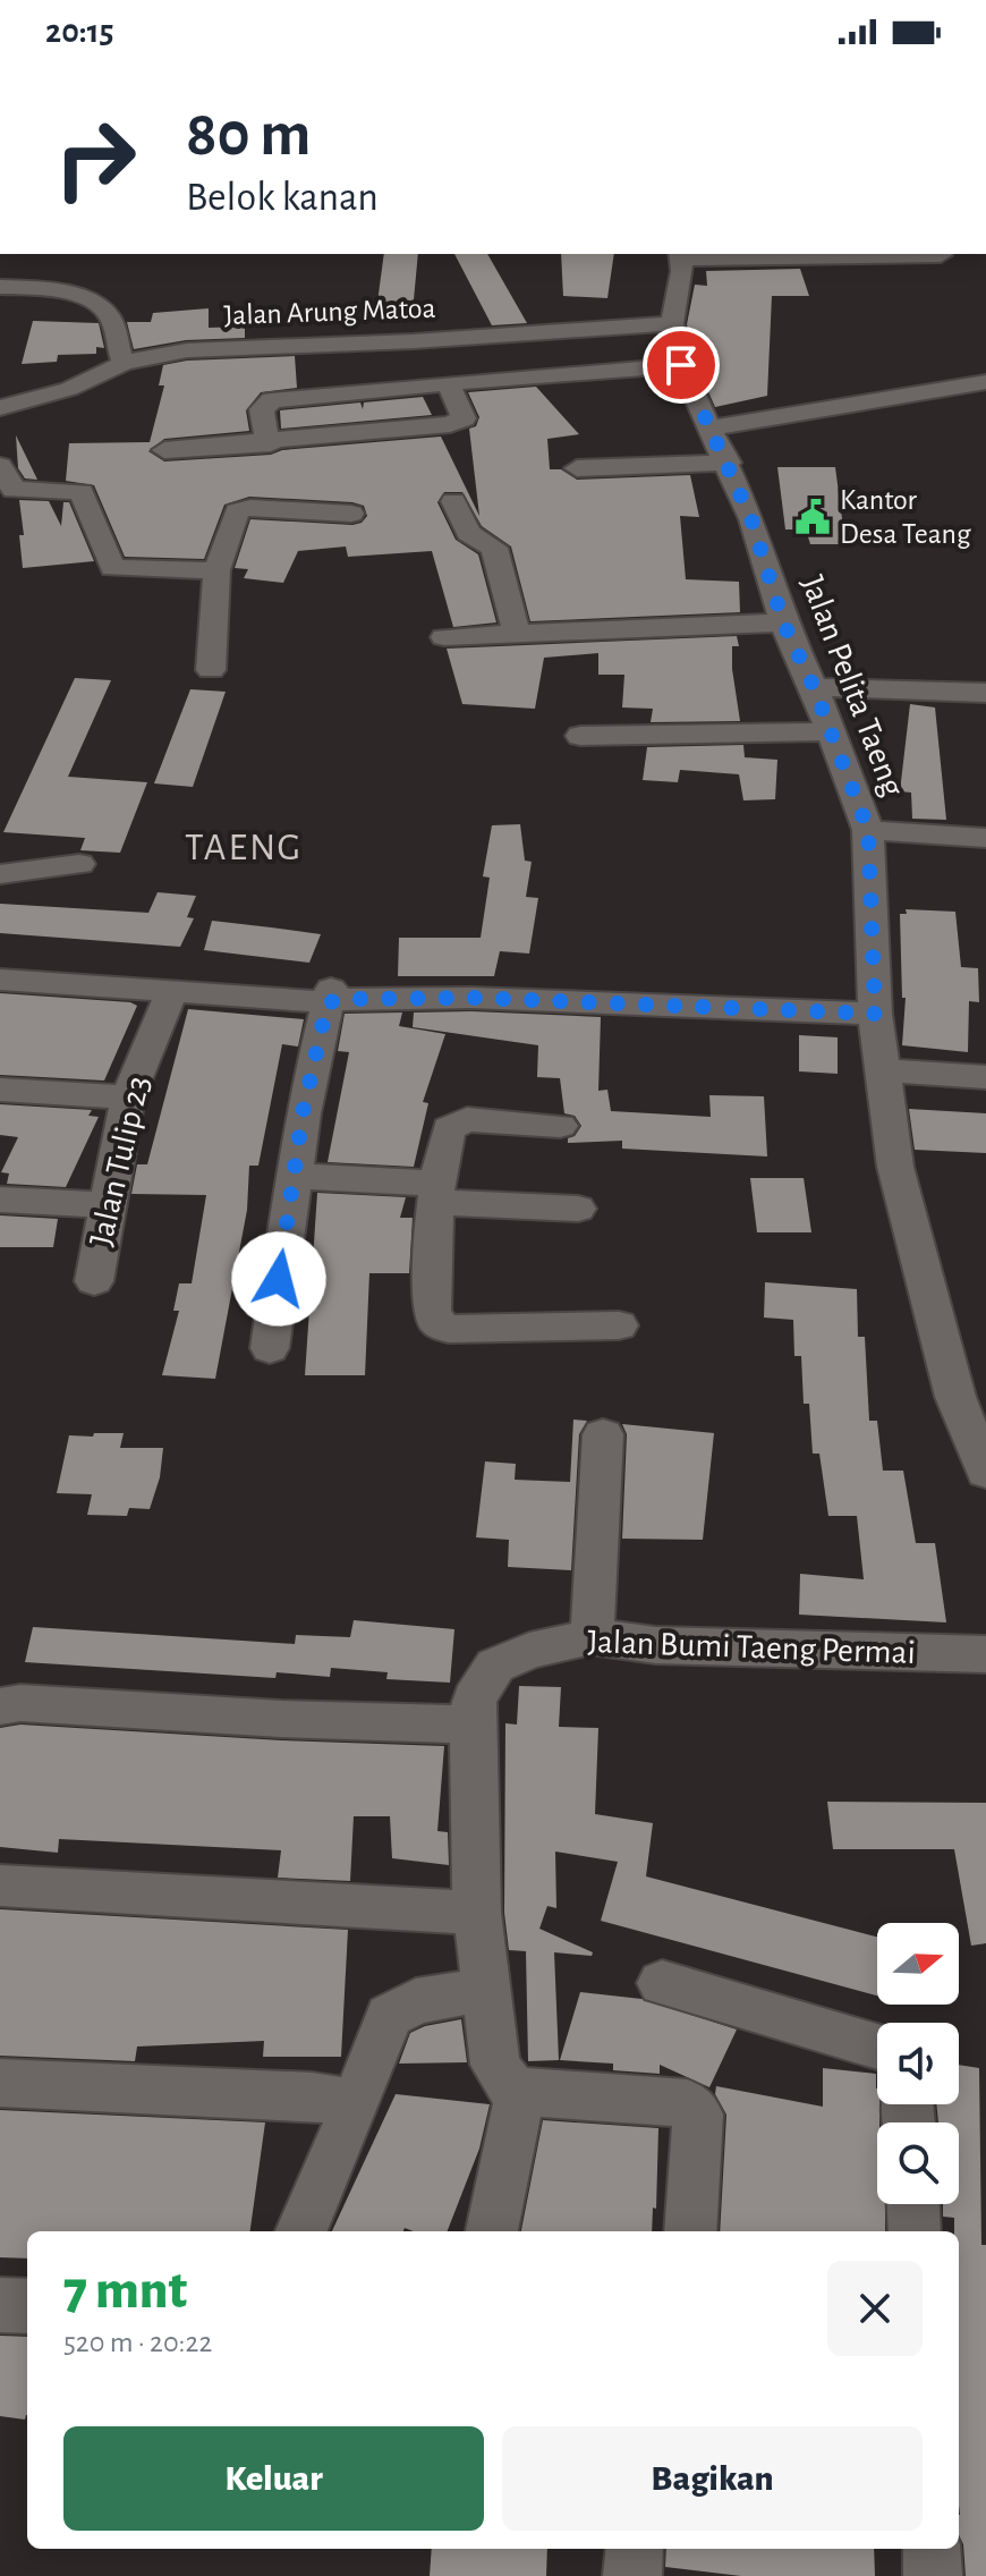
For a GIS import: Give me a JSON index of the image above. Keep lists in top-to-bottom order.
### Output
{
  "streets": {
    "street": [
      "Jalan Arung Matoa",
      "Jalan Pelita Taeng",
      "Jalan Tulip 23",
      "Jalan Bumi Taeng Permai"
    ]
  },
  "crossings": [
    ["Jalan Arung Matoa", "Jalan Pelita Taeng"]
  ],
  "districts": ["TAENG"],
  "places": {
    "public building": ["Kantor Desa Teang"]
  },
  "north": "right",
  "page": {
    "status": "20:15",
    "turn": ["80 m", "Belok kanan"],
    "heading": ["7 mnt", "520 m · 20:22"],
    "buttons": ["Keluar", "Bagikan"]
  }
}
